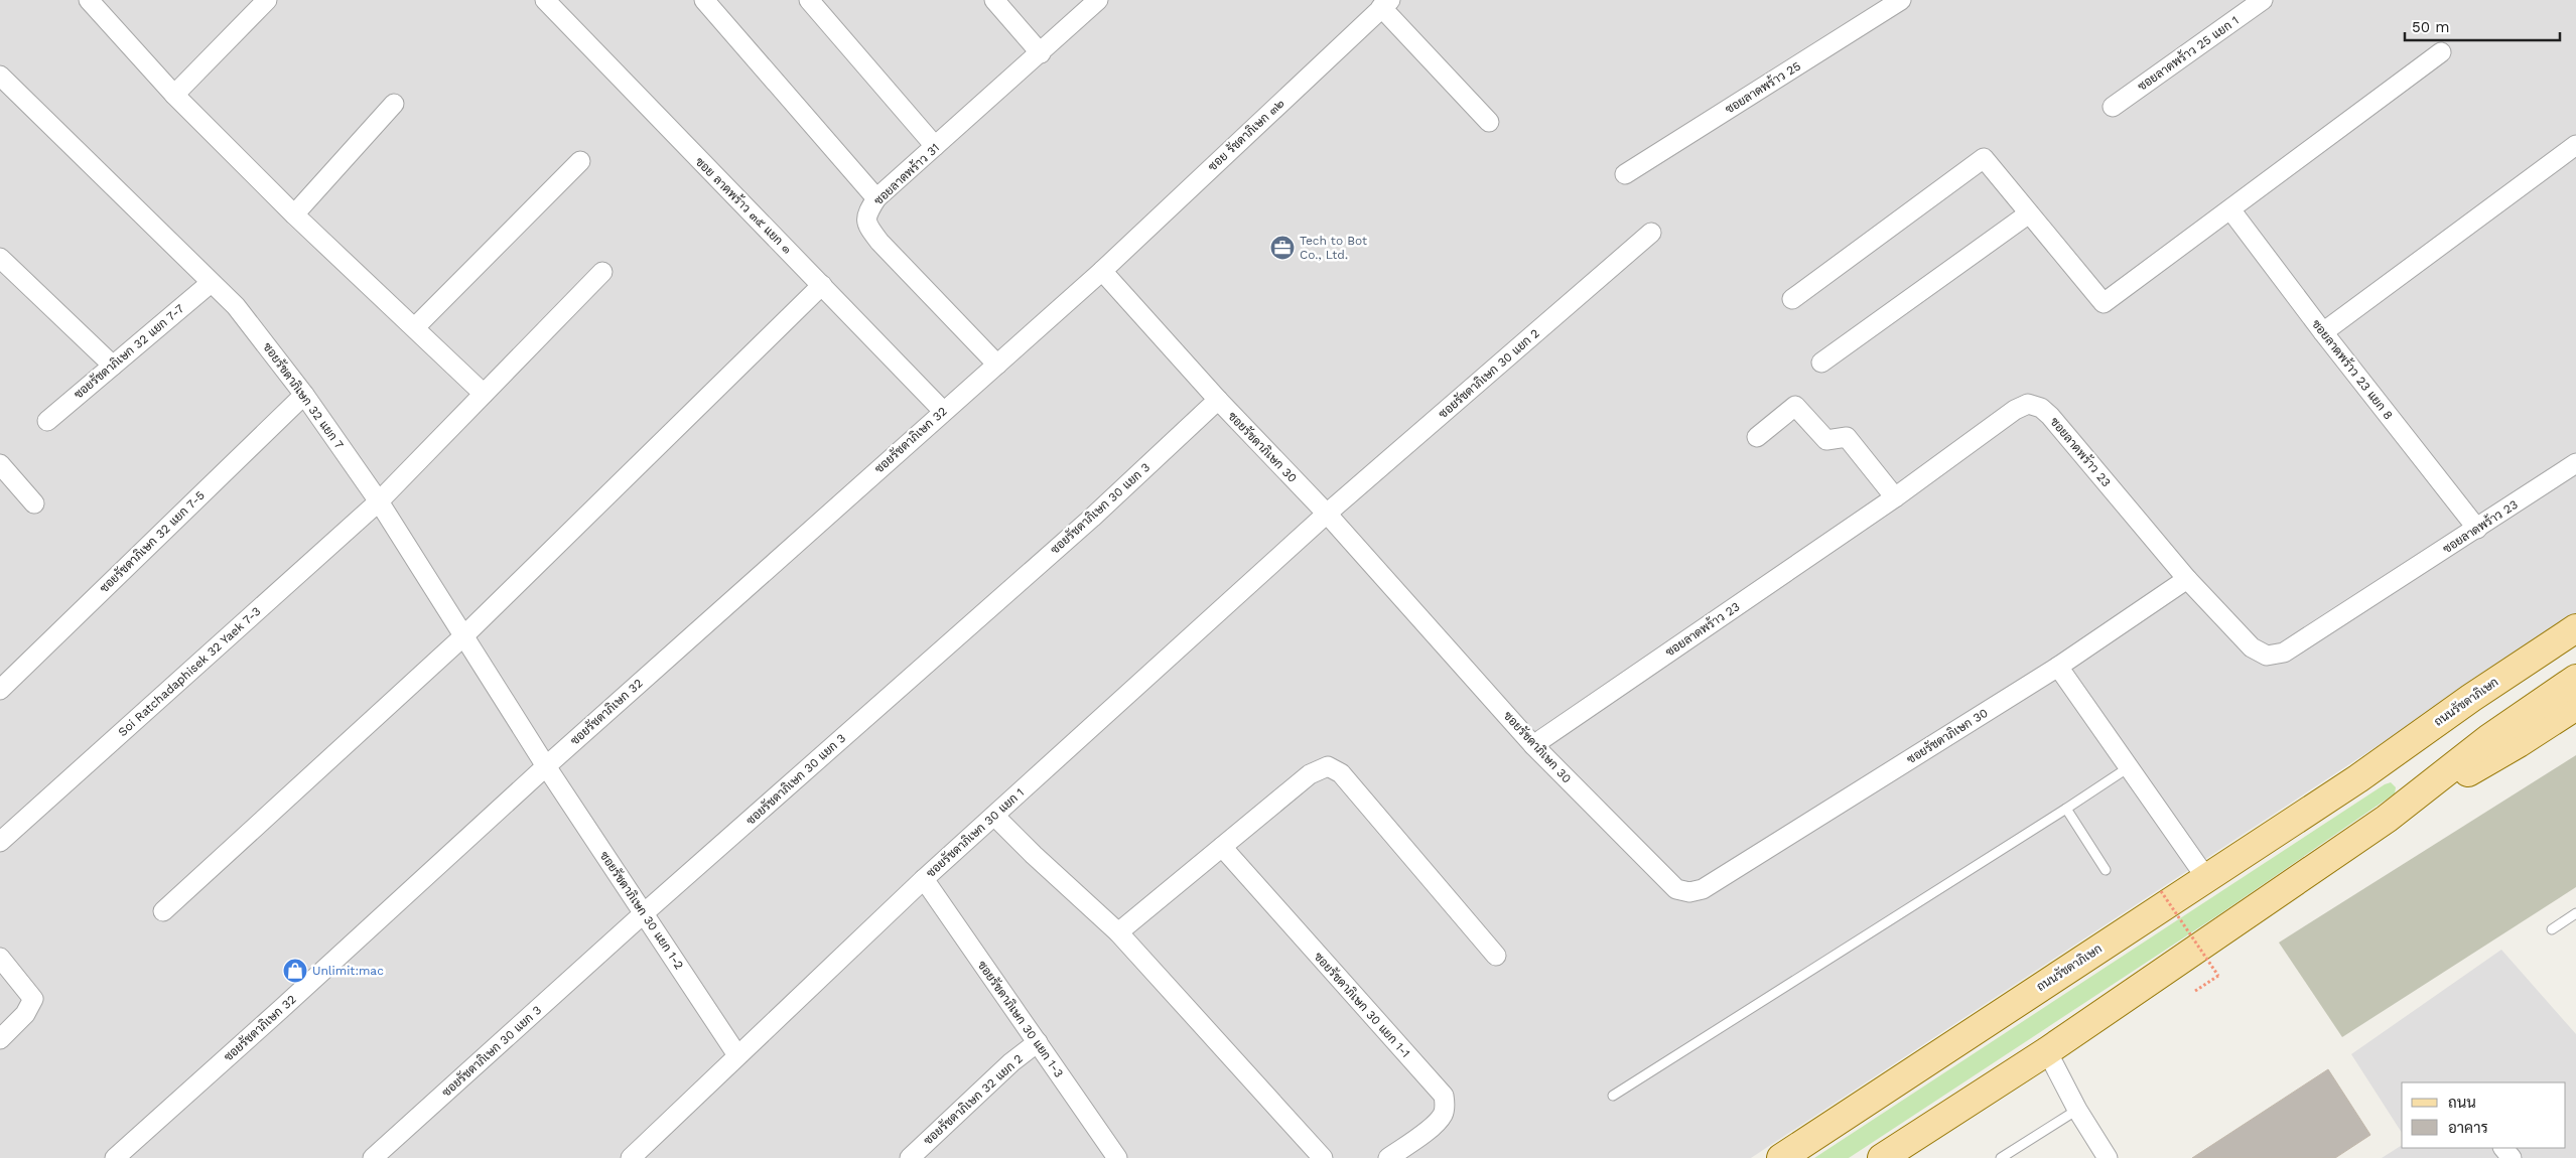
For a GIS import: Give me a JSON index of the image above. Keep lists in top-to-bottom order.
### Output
{
  "streets": {
    "main road": ["ถนนรัชดาภิเษก"],
    "street": [
      "ซอยลาดพร้าว 25 แยก 1",
      "ซอยลาดพร้าว 25",
      "ซอย รัชดาภิเษก ๓๒",
      "ซอยลาดพร้าว 31",
      "ซอย ลาดพร้าว ๓๕ แยก ๑",
      "ซอยรัชดาภิเษก 32 แยก 7-7",
      "ซอยลาดพร้าว 23 แยก 8",
      "ซอยรัชดาภิเษก 30 แยก 2",
      "ซอยรัชดาภิเษก 32 แยก 7",
      "ซอยรัชดาภิเษก 32",
      "ซอยรัชดาภิเษก 30",
      "ซอยลาดพร้าว 23",
      "ซอยรัชดาภิเษก 30 แยก 3",
      "ซอยรัชดาภิเษก 32 แยก 7-5",
      "Soi Ratchadaphisek 32 Yaek 7-3",
      "ซอยรัชดาภิเษก 30 แยก 1",
      "ซอยรัชดาภิเษก 30 แยก 1-2",
      "ซอยรัชดาภิเษก 30 แยก 1-1",
      "ซอยรัชดาภิเษก 30 แยก 1-3",
      "ซอยรัชดาภิเษก 32 แยก 2"
    ]
  },
  "crossings": [
    ["ซอย รัชดาภิเษก ๓๒", "ซอยรัชดาภิเษก 32"],
    ["ซอย รัชดาภิเษก ๓๒", "ซอยรัชดาภิเษก 30"],
    ["ซอยลาดพร้าว 31", "ซอยรัชดาภิเษก 32"],
    ["ซอย ลาดพร้าว ๓๕ แยก ๑", "ซอยรัชดาภิเษก 32"],
    ["ซอยรัชดาภิเษก 32 แยก 7-7", "ซอยรัชดาภิเษก 32 แยก 7"],
    ["ซอยลาดพร้าว 23 แยก 8", "ซอยลาดพร้าว 23"],
    ["ซอยรัชดาภิเษก 30 แยก 2", "ซอยรัชดาภิเษก 30"],
    ["ซอยรัชดาภิเษก 30 แยก 2", "ซอยรัชดาภิเษก 30 แยก 1"],
    ["ซอยรัชดาภิเษก 32 แยก 7", "ซอยรัชดาภิเษก 32"],
    ["ซอยรัชดาภิเษก 32 แยก 7", "ซอยรัชดาภิเษก 32 แยก 7-5"],
    ["ซอยรัชดาภิเษก 32 แยก 7", "Soi Ratchadaphisek 32 Yaek 7-3"],
    ["ซอยรัชดาภิเษก 32 แยก 7", "ซอยรัชดาภิเษก 30 แยก 1-2"],
    ["ซอยรัชดาภิเษก 32", "ซอยรัชดาภิเษก 30"],
    ["ซอยรัชดาภิเษก 32", "ซอยรัชดาภิเษก 30 แยก 1-2"],
    ["ซอยรัชดาภิเษก 30", "ซอยลาดพร้าว 23"],
    ["ซอยรัชดาภิเษก 30", "ซอยรัชดาภิเษก 30 แยก 3"],
    ["ซอยรัชดาภิเษก 30", "ซอยรัชดาภิเษก 30 แยก 1"],
    ["ซอยรัชดาภิเษก 30 แยก 3", "ซอยรัชดาภิเษก 30 แยก 1-2"],
    ["ซอยรัชดาภิเษก 30 แยก 1", "ซอยรัชดาภิเษก 30 แยก 1-2"],
    ["ซอยรัชดาภิเษก 30 แยก 1", "ซอยรัชดาภิเษก 30 แยก 1-3"],
    ["ซอยรัชดาภิเษก 30 แยก 1-3", "ซอยรัชดาภิเษก 32 แยก 2"]
  ],
  "places": {
    "office": ["Tech to Bot Co., Ltd."],
    "shop": ["Unlimit:mac"]
  },
  "legend": ["ถนน", "อาคาร"],
  "scale_bar": "50 m"
}
